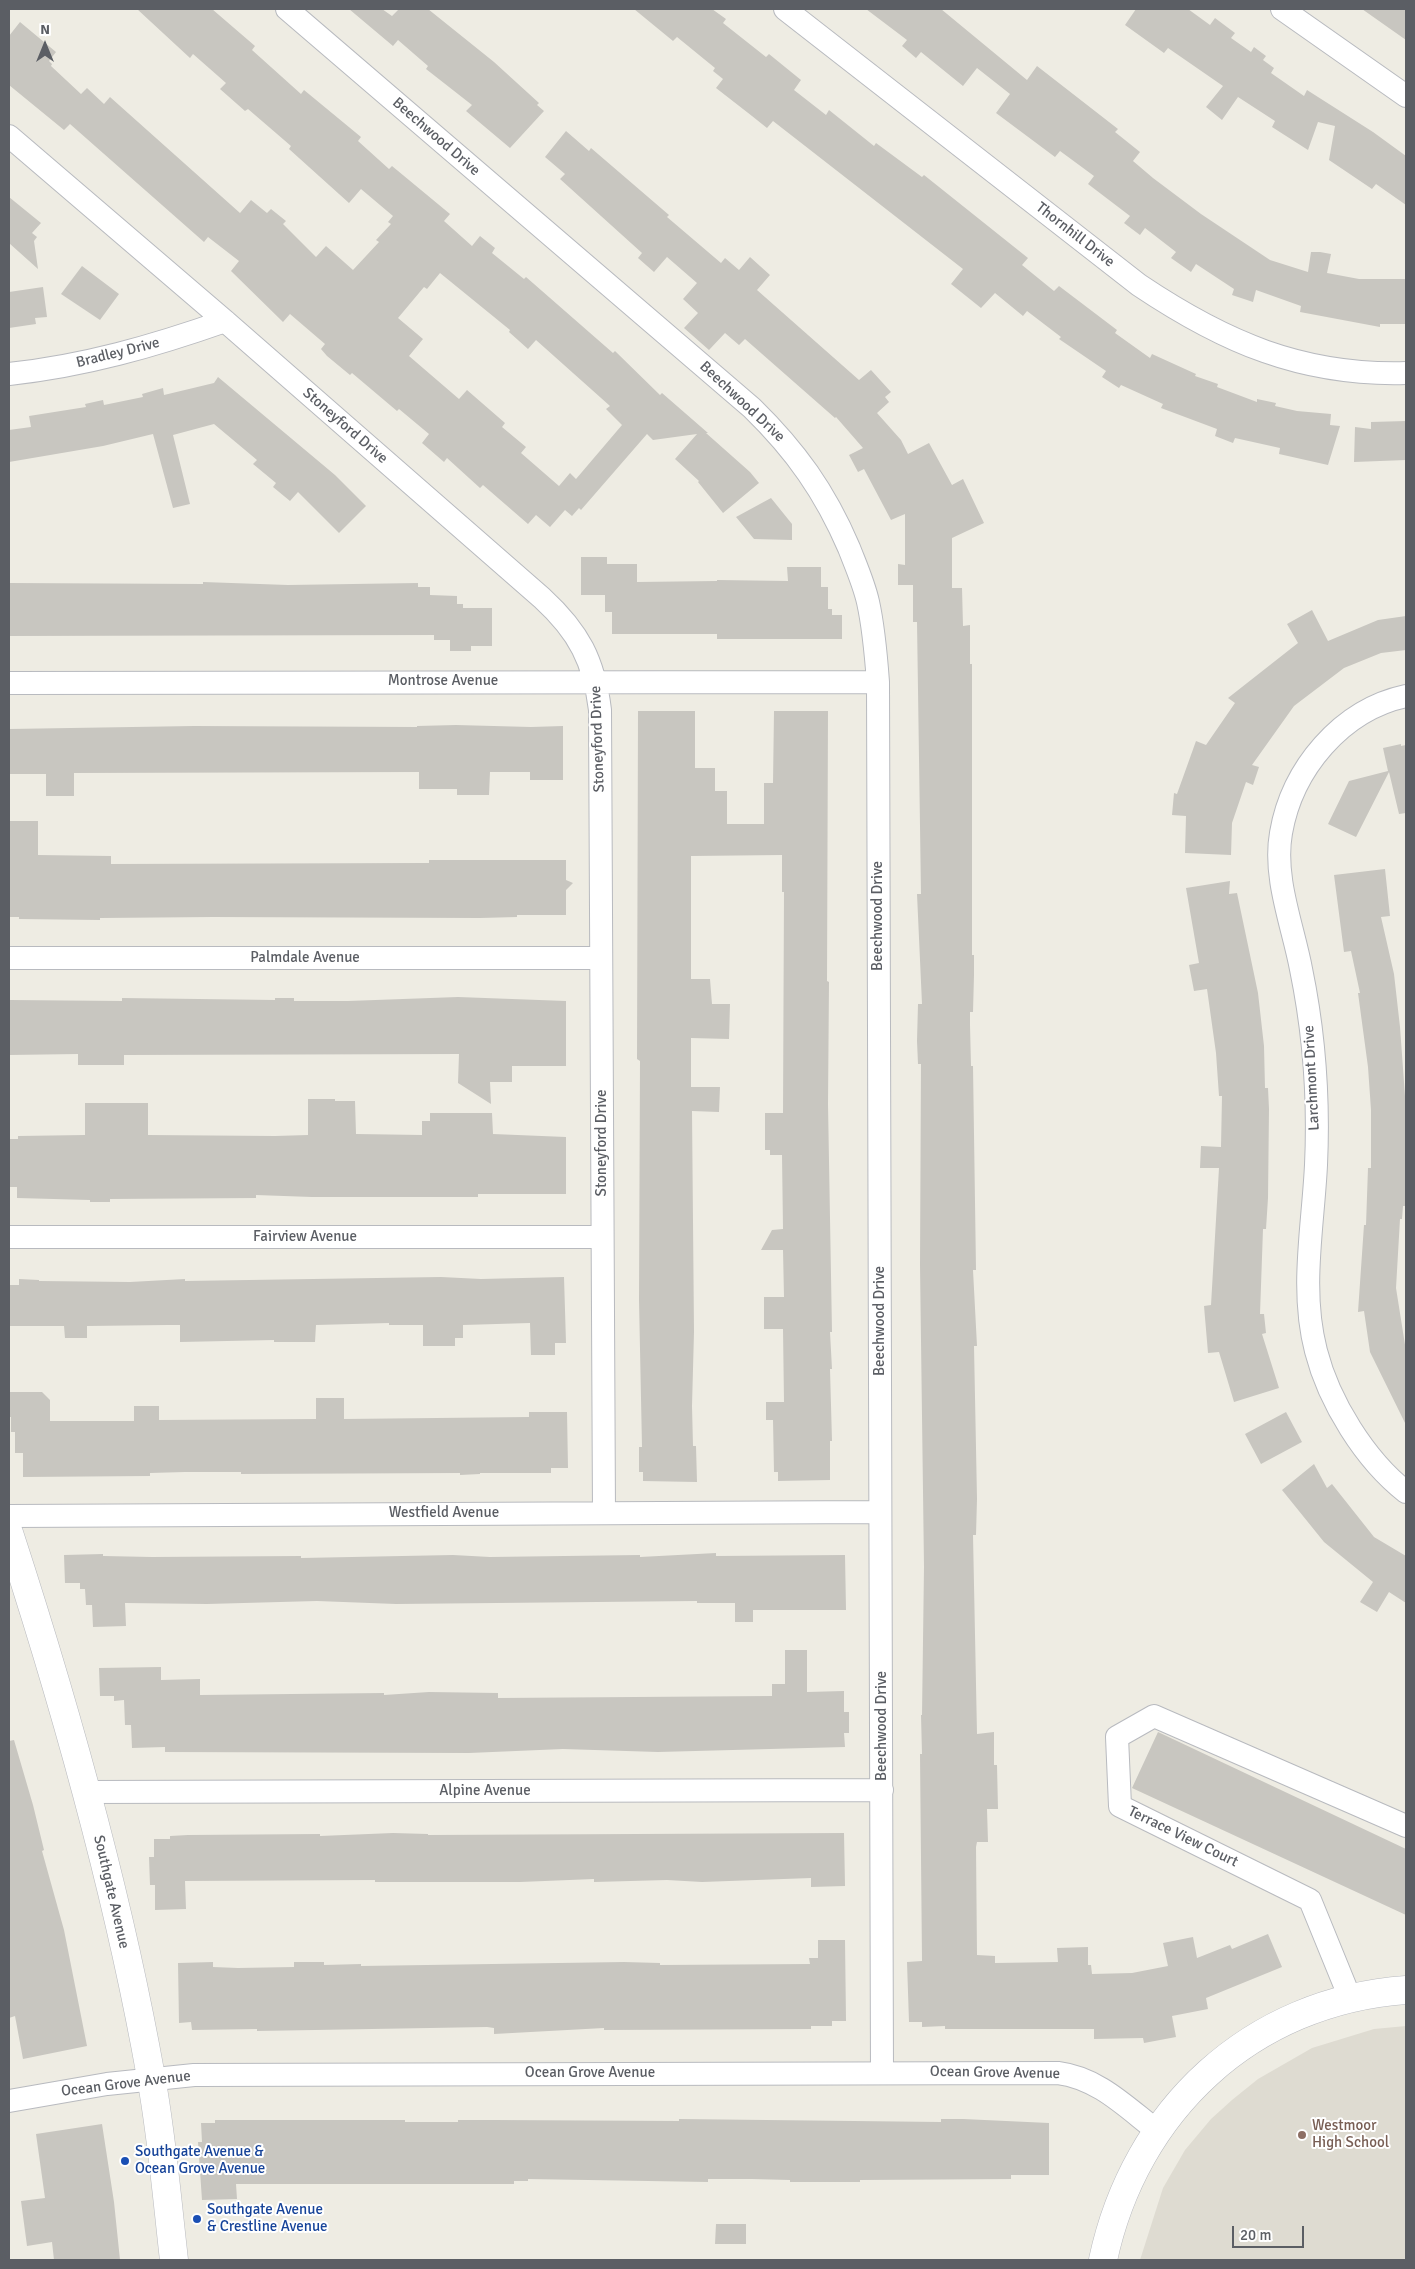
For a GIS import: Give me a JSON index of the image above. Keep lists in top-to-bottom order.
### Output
{
  "streets": {
    "street": [
      "Beechwood Drive",
      "Thornhill Drive",
      "Bradley Drive",
      "Stoneyford Drive",
      "Montrose Avenue",
      "Palmdale Avenue",
      "Larchmont Drive",
      "Fairview Avenue",
      "Westfield Avenue",
      "Alpine Avenue",
      "Terrace View Court",
      "Southgate Avenue",
      "Ocean Grove Avenue"
    ]
  },
  "crossings": [
    ["Beechwood Drive", "Montrose Avenue"],
    ["Beechwood Drive", "Westfield Avenue"],
    ["Beechwood Drive", "Alpine Avenue"],
    ["Beechwood Drive", "Ocean Grove Avenue"],
    ["Bradley Drive", "Stoneyford Drive"],
    ["Stoneyford Drive", "Montrose Avenue"],
    ["Stoneyford Drive", "Palmdale Avenue"],
    ["Stoneyford Drive", "Fairview Avenue"],
    ["Stoneyford Drive", "Westfield Avenue"],
    ["Alpine Avenue", "Southgate Avenue"],
    ["Southgate Avenue", "Ocean Grove Avenue"]
  ],
  "places": ["Westmoor High School", "Southgate Avenue & Ocean Grove Avenue", "Southgate Avenue & Crestline Avenue"],
  "scale_bar": "20 m",
  "north": "top"
}
